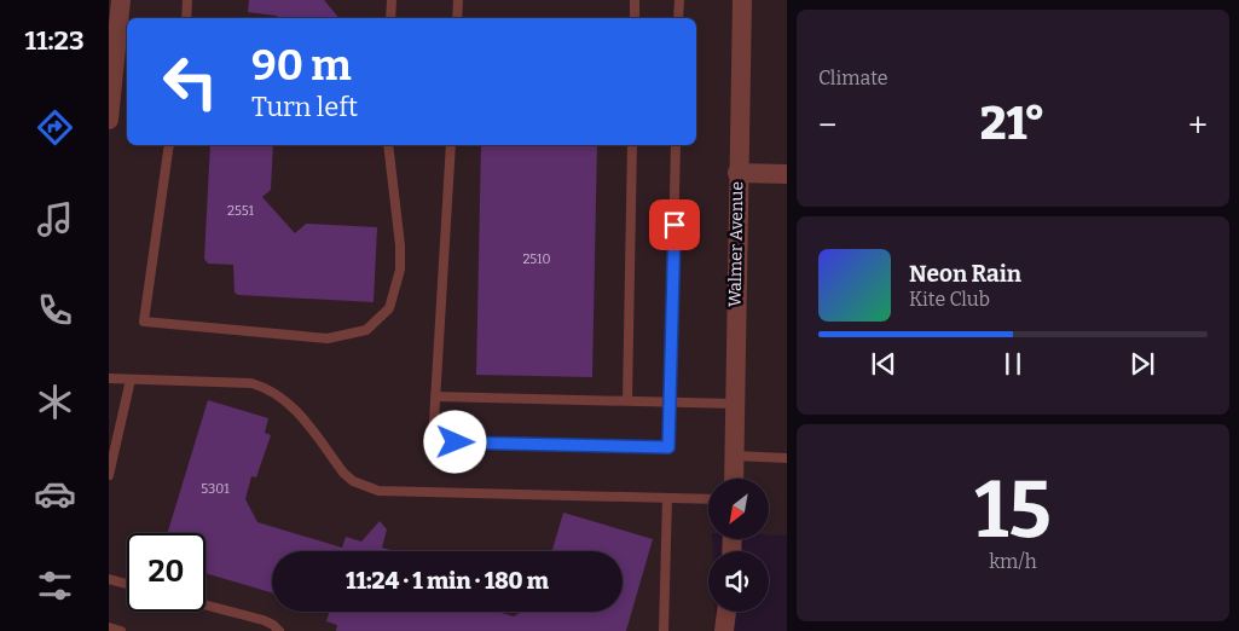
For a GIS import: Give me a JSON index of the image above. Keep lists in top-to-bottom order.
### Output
{
  "streets": {
    "street": ["Walmer Avenue"]
  },
  "house_numbers": ["2551", "2510", "5301"],
  "north": "bottom left",
  "page": {
    "tabs": "11:23",
    "tile": [
      "Climate",
      ["15", "km/h"]
    ],
    "turn": ["90 m", "Turn left"],
    "heat": ["−", "21°", "+"],
    "song": ["Neon Rain", "Kite Club"],
    "limit": "20",
    "trip": "11:24 · 1 min · 180 m"
  }
}
